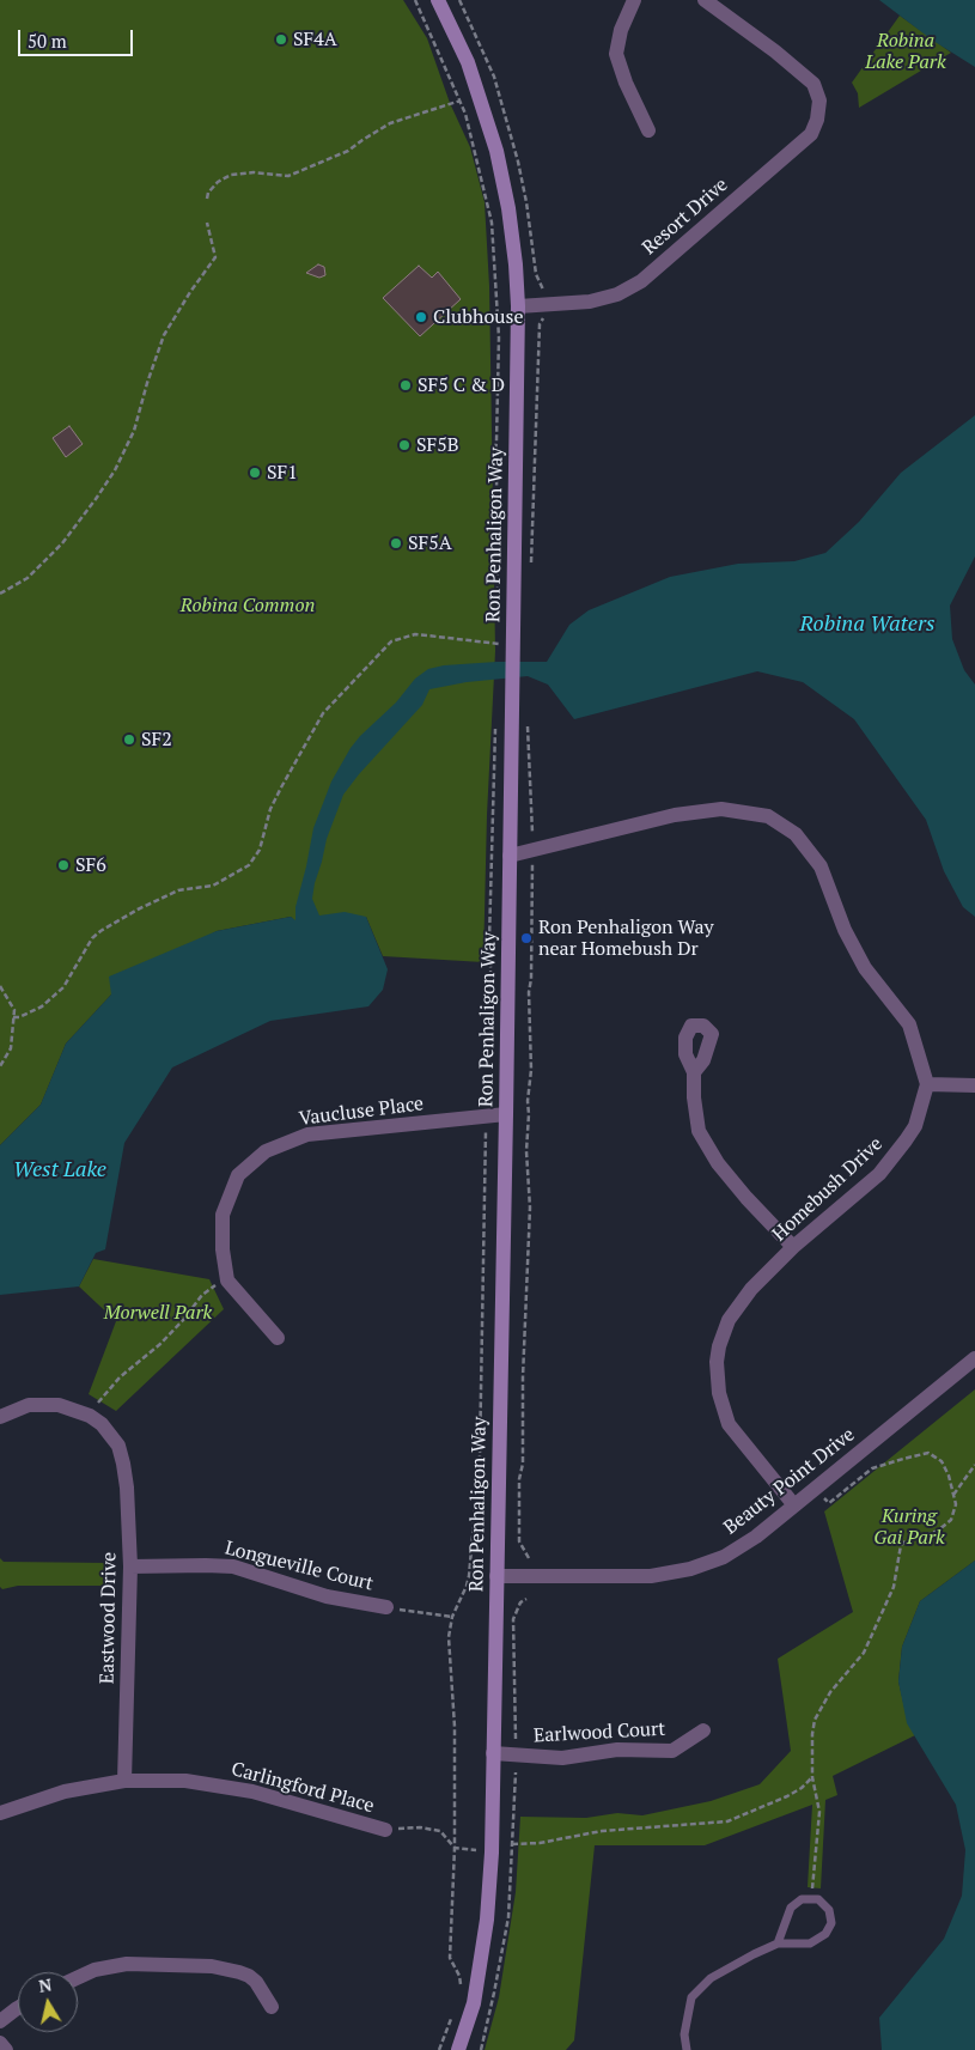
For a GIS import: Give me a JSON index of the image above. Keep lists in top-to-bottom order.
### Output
{
  "streets": {
    "street": [
      "Resort Drive",
      "Ron Penhaligon Way",
      "Vaucluse Place",
      "Homebush Drive",
      "Beauty Point Drive",
      "Longueville Court",
      "Eastwood Drive",
      "Earlwood Court",
      "Carlingford Place"
    ]
  },
  "crossings": [
    ["Resort Drive", "Ron Penhaligon Way"],
    ["Ron Penhaligon Way", "Vaucluse Place"],
    ["Ron Penhaligon Way", "Beauty Point Drive"],
    ["Ron Penhaligon Way", "Earlwood Court"],
    ["Homebush Drive", "Beauty Point Drive"],
    ["Longueville Court", "Eastwood Drive"],
    ["Eastwood Drive", "Carlingford Place"]
  ],
  "water": ["Robina Waters", "West Lake"],
  "parks": [
    "Robina Lake Park",
    "Robina Common",
    "Morwell Park",
    "Kuring Gai Park"
  ],
  "places": [
    "SF4A",
    "Clubhouse",
    "SF5 C & D",
    "SF5B",
    "SF1",
    "SF5A",
    "SF2",
    "SF6",
    "Ron Penhaligon Way near Homebush Dr"
  ],
  "scale_bar": "50 m",
  "north": "top"
}
